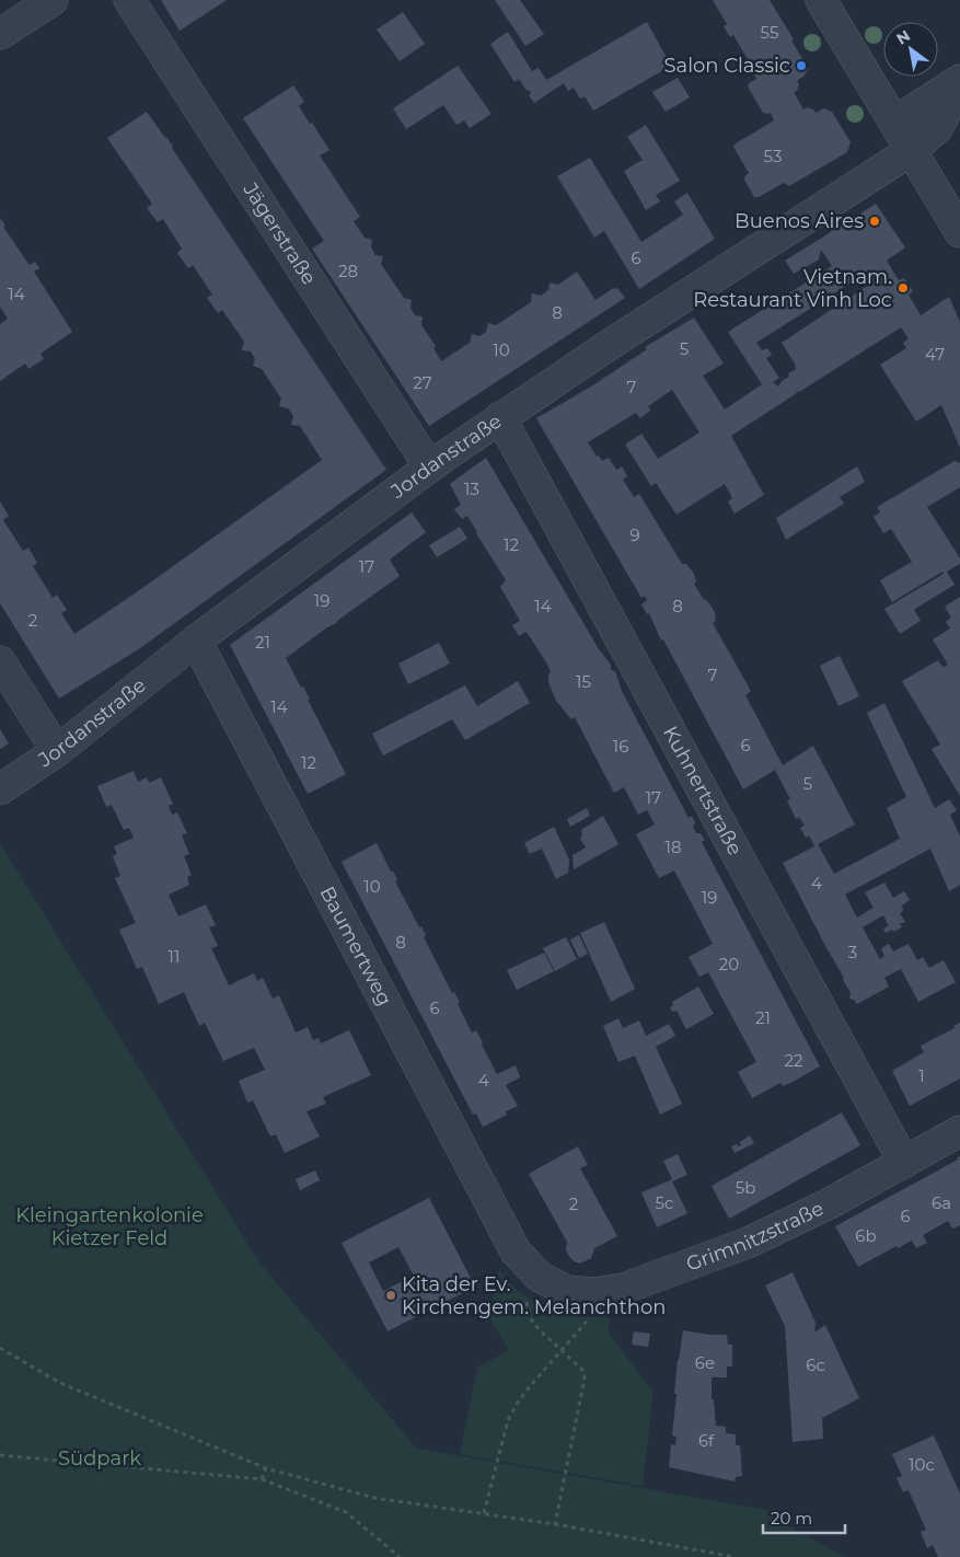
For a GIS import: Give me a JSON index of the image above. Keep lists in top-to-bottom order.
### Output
{
  "streets": {
    "street": [
      "Jägerstraße",
      "Jordanstraße",
      "Kuhnertstraße",
      "Baumertweg",
      "Grimnitzstraße"
    ]
  },
  "crossings": [
    ["Jägerstraße", "Jordanstraße"],
    ["Jordanstraße", "Kuhnertstraße"],
    ["Jordanstraße", "Baumertweg"],
    ["Kuhnertstraße", "Grimnitzstraße"],
    ["Baumertweg", "Grimnitzstraße"]
  ],
  "parks": ["Kleingartenkolonie Kietzer Feld", "Südpark"],
  "places": [
    "Salon Classic",
    "Buenos Aires",
    "Vietnam. Restaurant Vinh Loc",
    "Kita der Ev. Kirchengem. Melanchthon"
  ],
  "house_numbers": [
    "55",
    "53",
    "6",
    "28",
    "14",
    "8",
    "5",
    "10",
    "47",
    "27",
    "7",
    "13",
    "9",
    "12",
    "17",
    "19",
    "14",
    "8",
    "2",
    "21",
    "7",
    "15",
    "14",
    "6",
    "16",
    "12",
    "5",
    "17",
    "18",
    "4",
    "10",
    "19",
    "8",
    "3",
    "11",
    "20",
    "6",
    "21",
    "22",
    "1",
    "4",
    "5b",
    "5c",
    "6a",
    "2",
    "6",
    "6b",
    "6e",
    "6c",
    "6f",
    "10c"
  ],
  "scale_bar": "20 m",
  "north": "top left"
}
